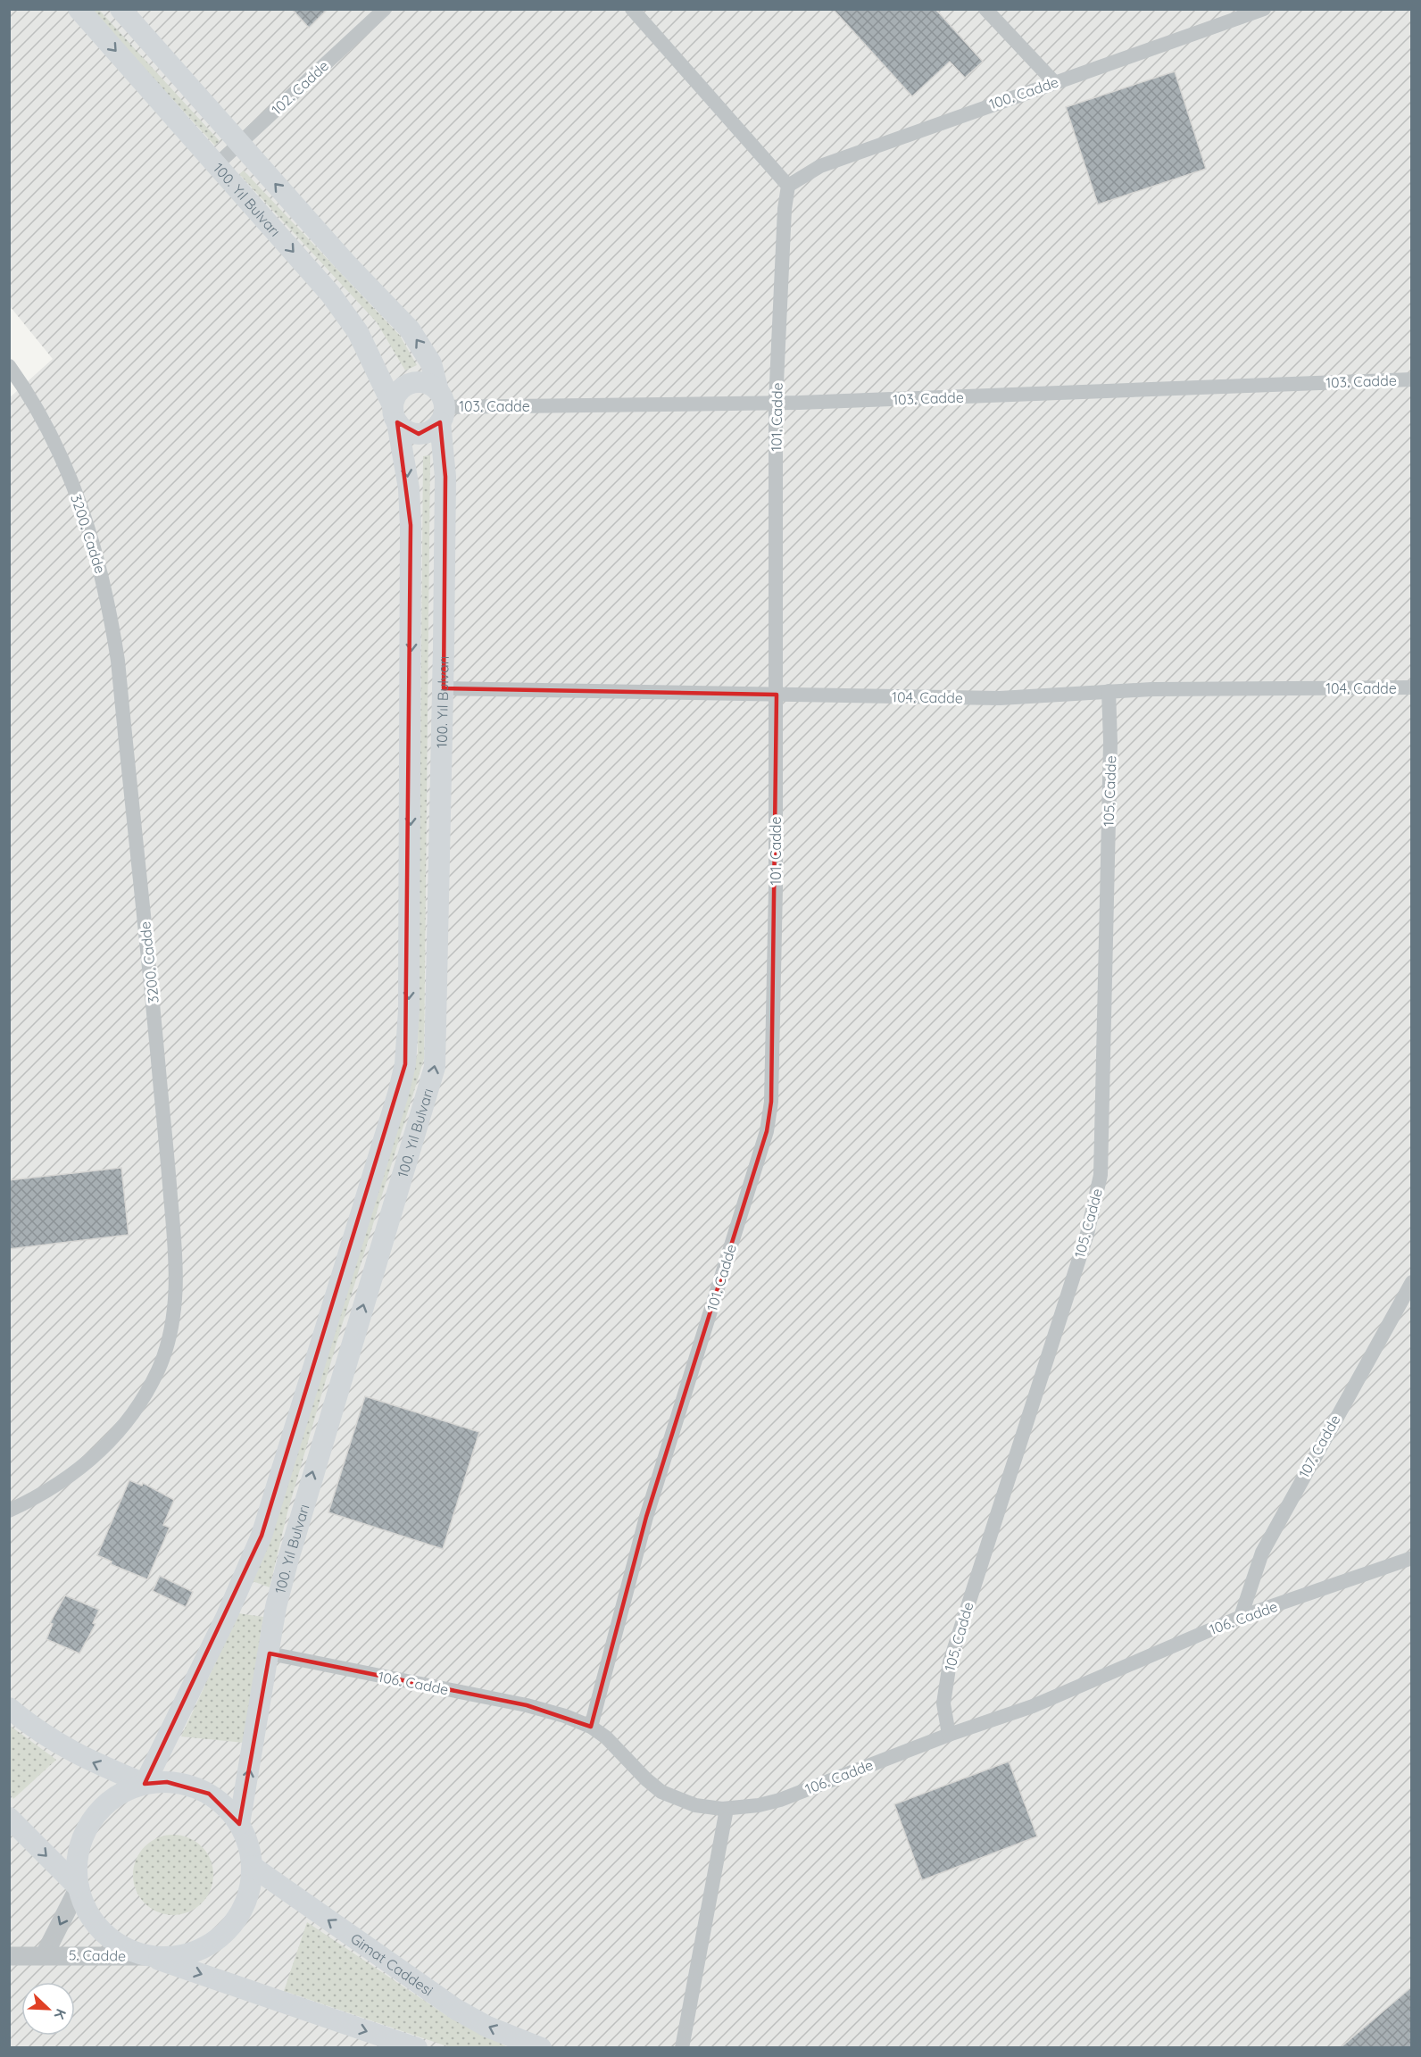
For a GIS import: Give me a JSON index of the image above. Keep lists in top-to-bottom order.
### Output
{
  "streets": {
    "main road": ["100. Yıl Bulvarı", "Gimat Caddesi"],
    "street": [
      "102. Cadde",
      "100. Cadde",
      "103. Cadde",
      "101. Cadde",
      "3200. Cadde",
      "104. Cadde",
      "105. Cadde",
      "107. Cadde",
      "106. Cadde",
      "5. Cadde"
    ]
  },
  "crossings": [
    ["102. Cadde", "100. Yıl Bulvarı"],
    ["100. Cadde", "101. Cadde"],
    ["100. Yıl Bulvarı", "103. Cadde"],
    ["100. Yıl Bulvarı", "104. Cadde"],
    ["100. Yıl Bulvarı", "106. Cadde"],
    ["100. Yıl Bulvarı", "5. Cadde"],
    ["100. Yıl Bulvarı", "Gimat Caddesi"],
    ["103. Cadde", "101. Cadde"],
    ["101. Cadde", "104. Cadde"],
    ["101. Cadde", "106. Cadde"],
    ["104. Cadde", "105. Cadde"],
    ["105. Cadde", "106. Cadde"],
    ["107. Cadde", "106. Cadde"],
    ["5. Cadde", "Gimat Caddesi"]
  ],
  "north": "bottom right"
}
